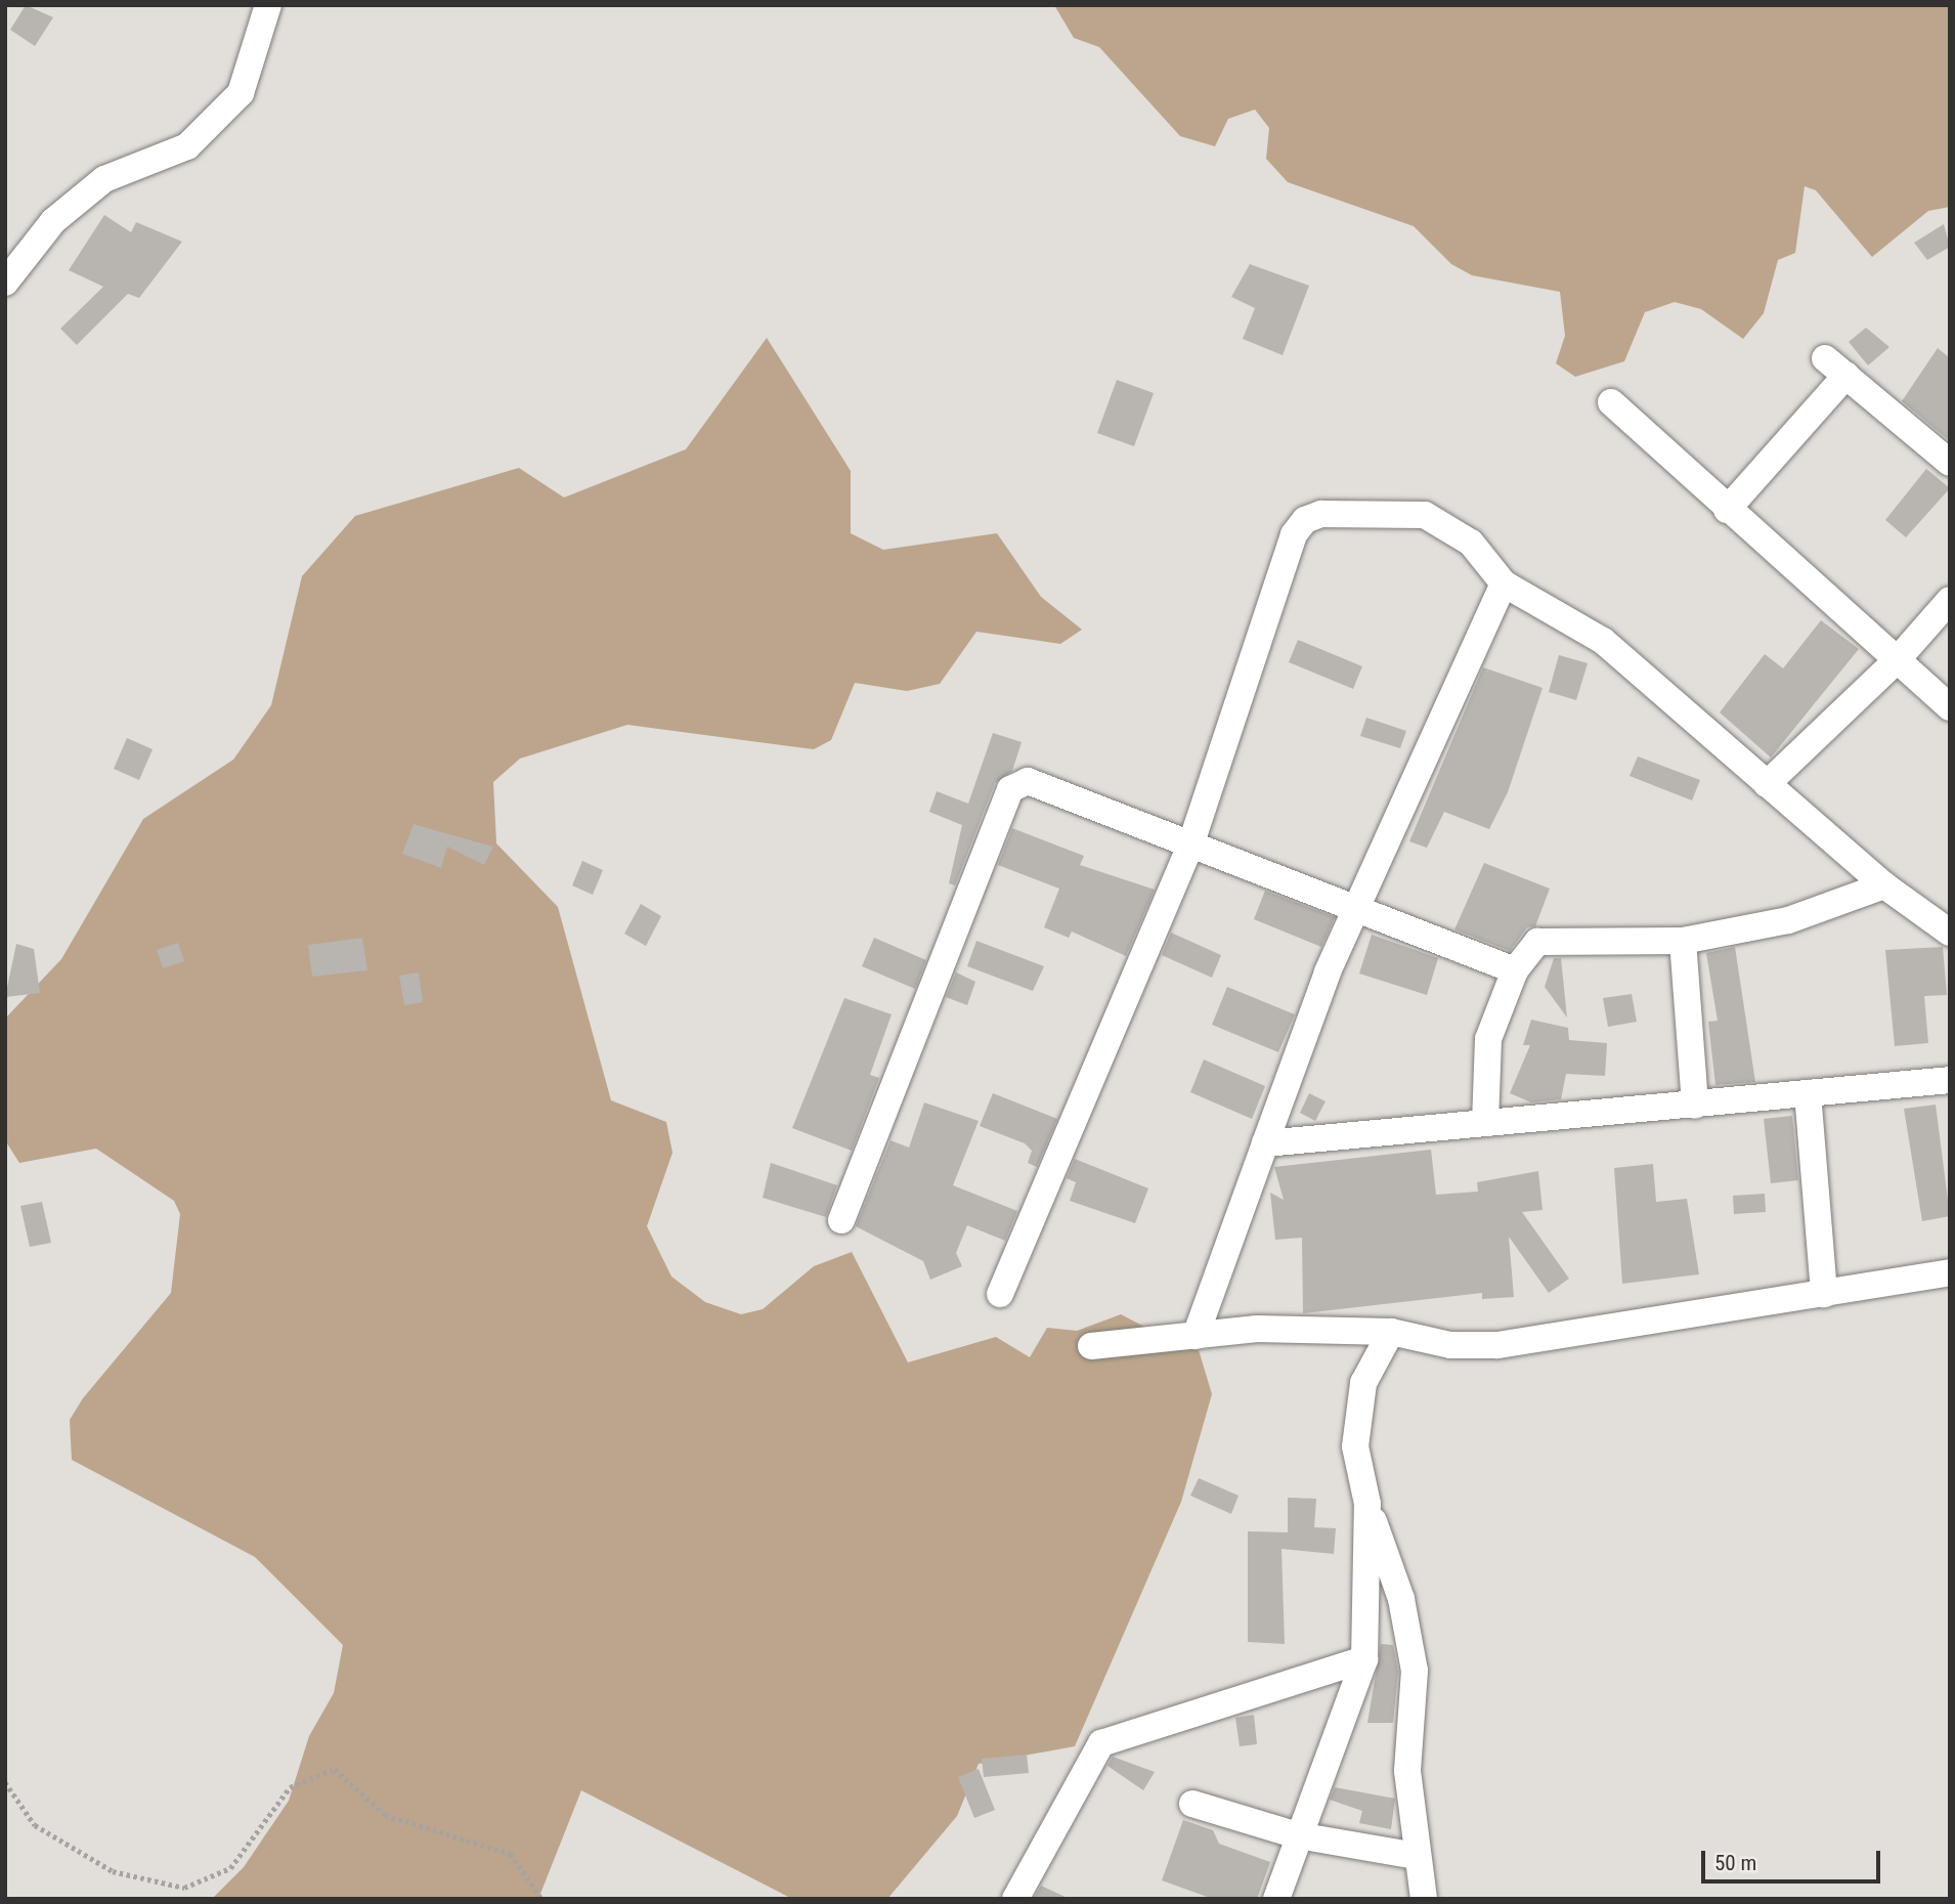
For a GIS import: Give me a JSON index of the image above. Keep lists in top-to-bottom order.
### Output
{
  "scale_bar": "50 m"
}
